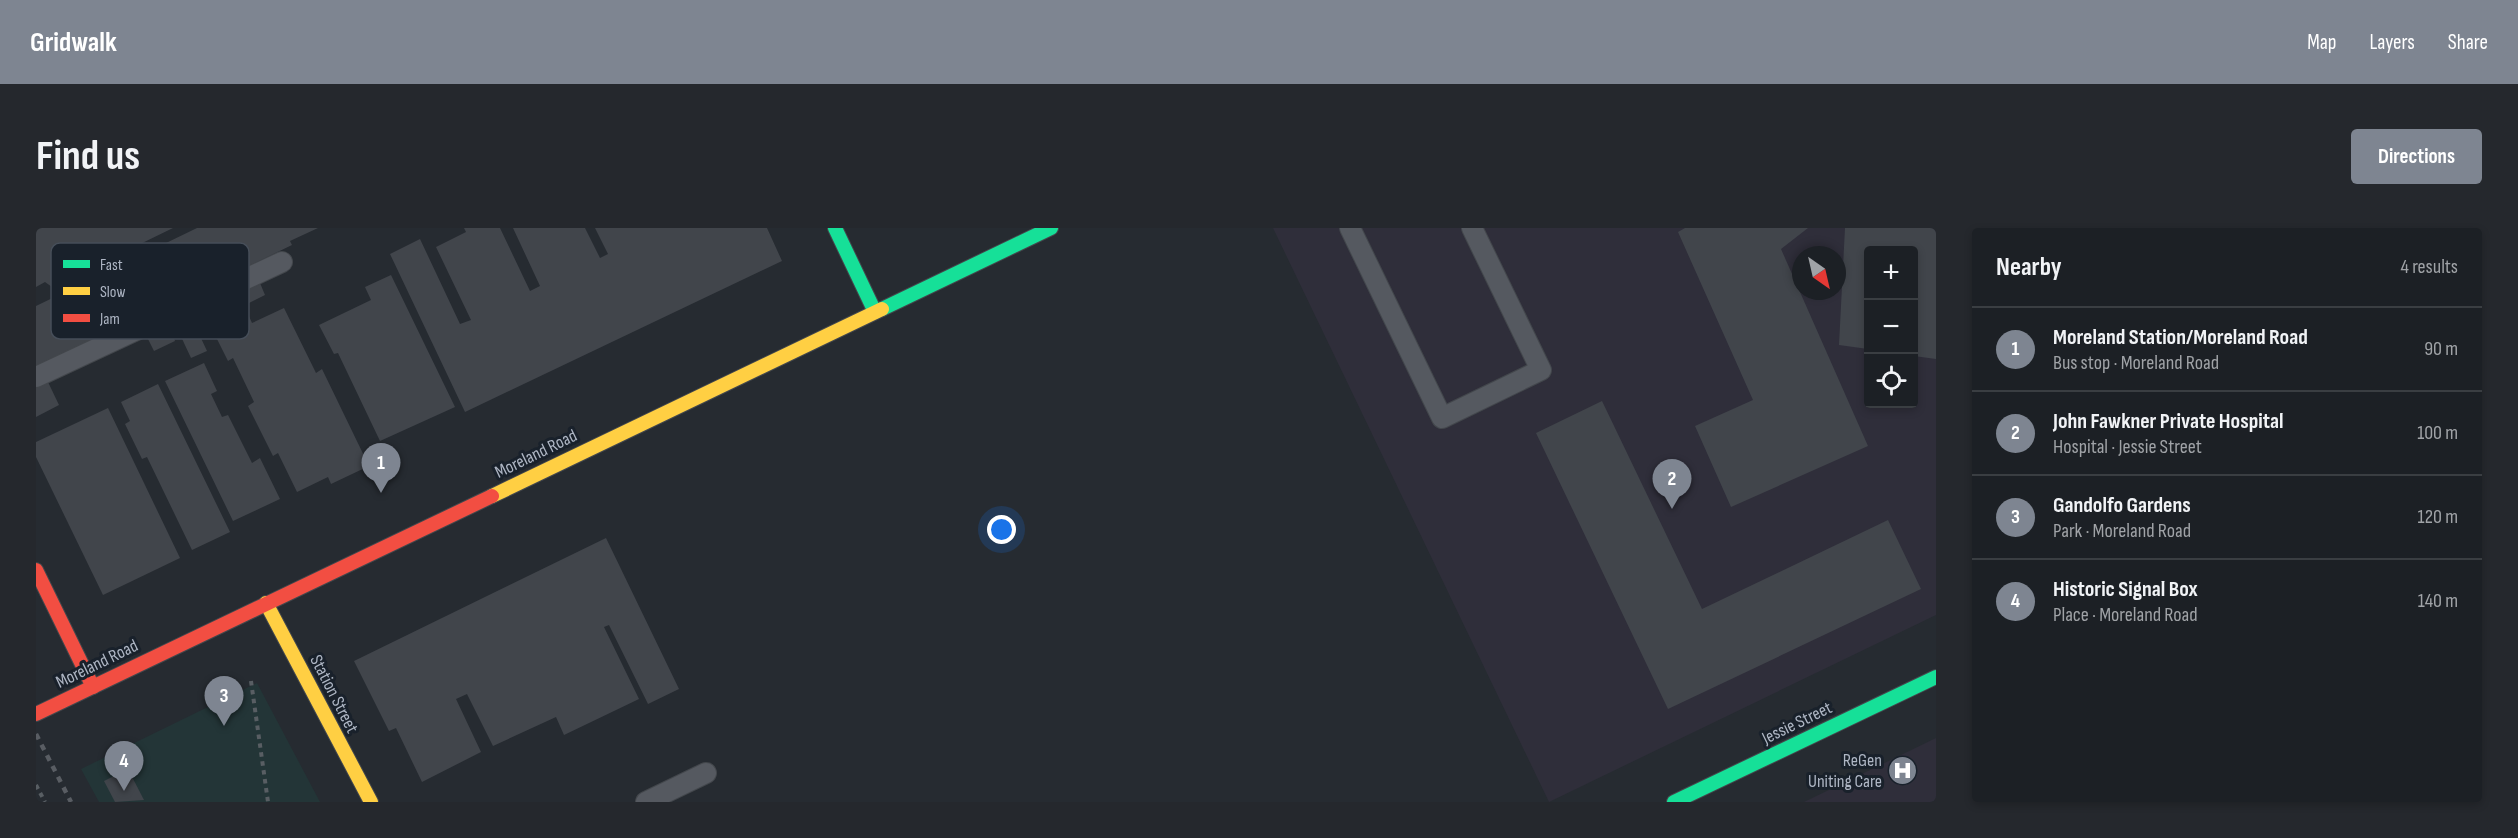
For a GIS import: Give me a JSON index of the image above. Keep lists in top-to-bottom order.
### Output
{
  "streets": {
    "main road": ["Moreland Road", "Station Street", "Jessie Street"]
  },
  "crossings": [
    ["Moreland Road", "Station Street"]
  ],
  "places": {
    "hospital": ["ReGen Uniting Care"]
  },
  "legend": ["Fast", "Slow", "Jam"],
  "north": "bottom right",
  "page": {
    "header": "Gridwalk",
    "nav": ["Map", "Layers", "Share"],
    "buttons": "Directions",
    "title": "Find us",
    "heading": ["Nearby", "4 results"],
    "map_buttons": ["+", "−"],
    "list": [
      {
        "mark": "1",
        "name": "Moreland Station/Moreland Road",
        "note": "Bus stop · Moreland Road",
        "value": "90 m"
      },
      {
        "mark": "2",
        "name": "John Fawkner Private Hospital",
        "note": "Hospital · Jessie Street",
        "value": "100 m"
      },
      {
        "mark": "3",
        "name": "Gandolfo Gardens",
        "note": "Park · Moreland Road",
        "value": "120 m"
      },
      {
        "mark": "4",
        "name": "Historic Signal Box",
        "note": "Place · Moreland Road",
        "value": "140 m"
      }
    ],
    "pins": [
      "1",
      "2",
      "3",
      "4"
    ]
  }
}
